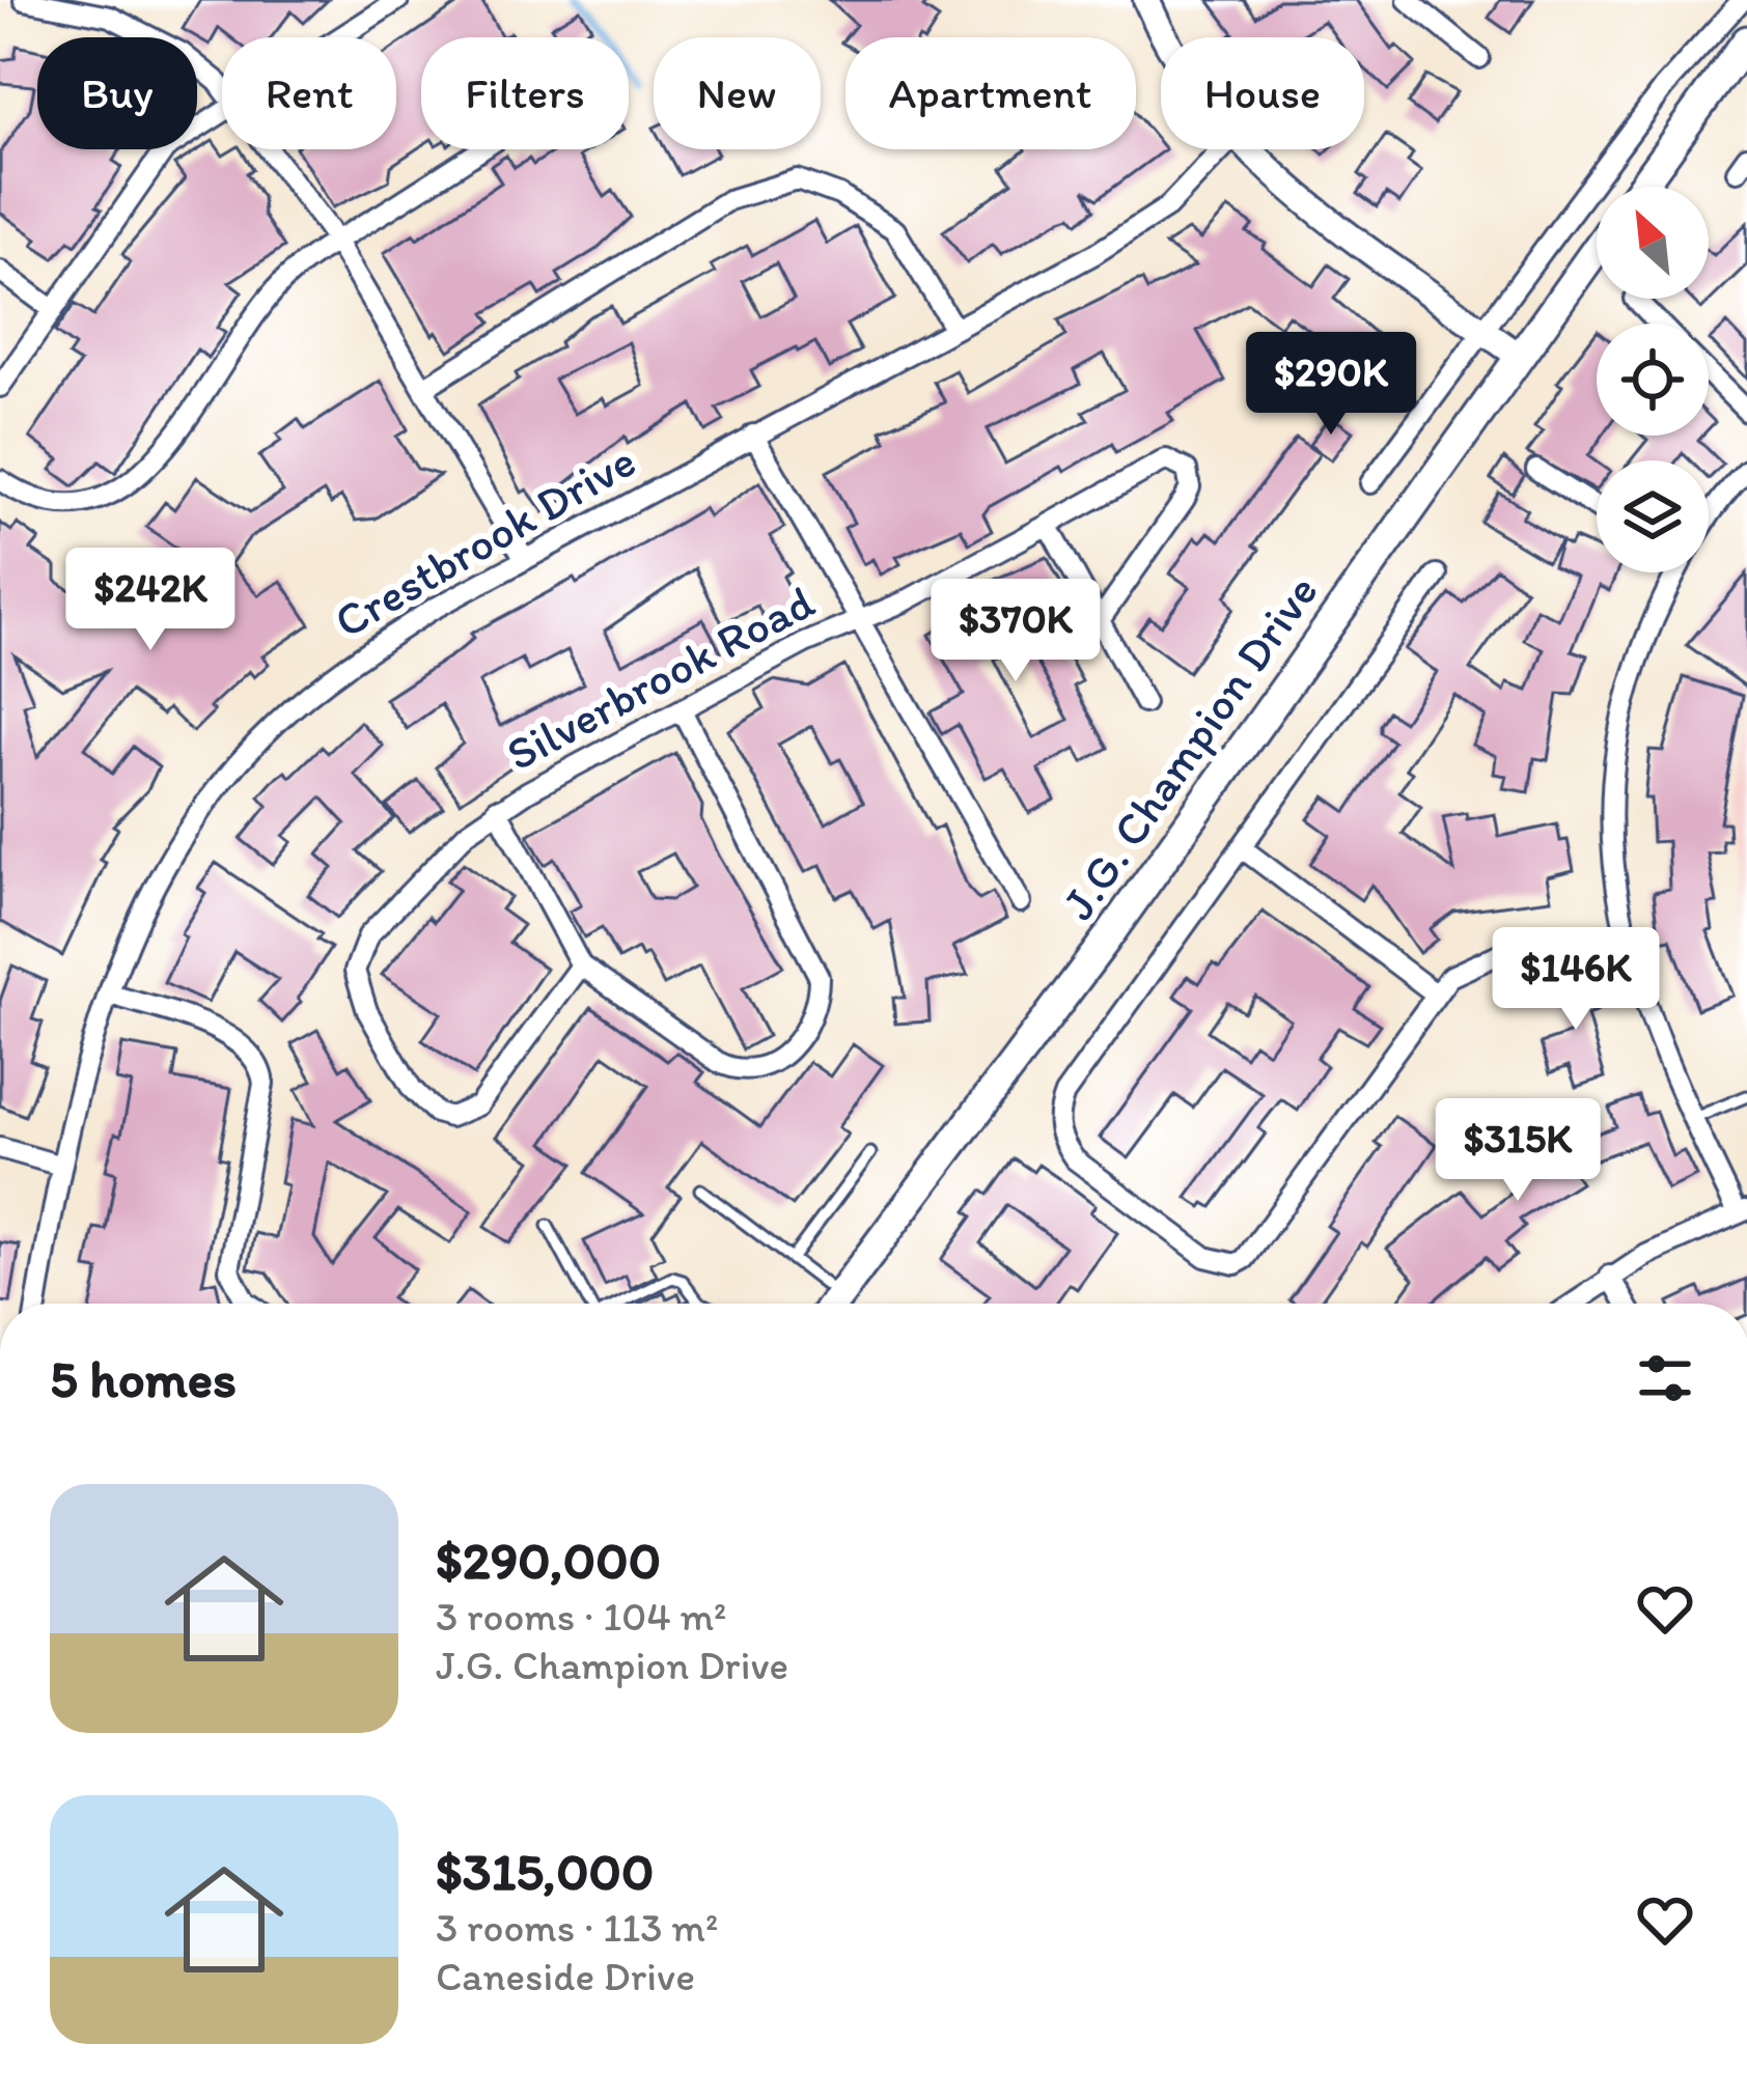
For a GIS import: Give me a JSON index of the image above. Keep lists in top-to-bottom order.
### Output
{
  "streets": {
    "main road": ["J.G. Champion Drive"],
    "street": ["Crestbrook Drive", "Silverbrook Road"]
  },
  "north": "top left",
  "page": {
    "chip": [
      "Buy",
      "Rent",
      "Filters",
      "New",
      "Apartment",
      "House"
    ],
    "price": [
      "$290K",
      "$242K",
      "$370K",
      "$146K",
      "$315K"
    ],
    "heading": "5 homes",
    "list": [
      {
        "name": "$290,000",
        "note": "3 rooms · 104 m² · J.G. Champion Drive"
      },
      {
        "name": "$315,000",
        "note": "3 rooms · 113 m² · Caneside Drive"
      }
    ]
  }
}
